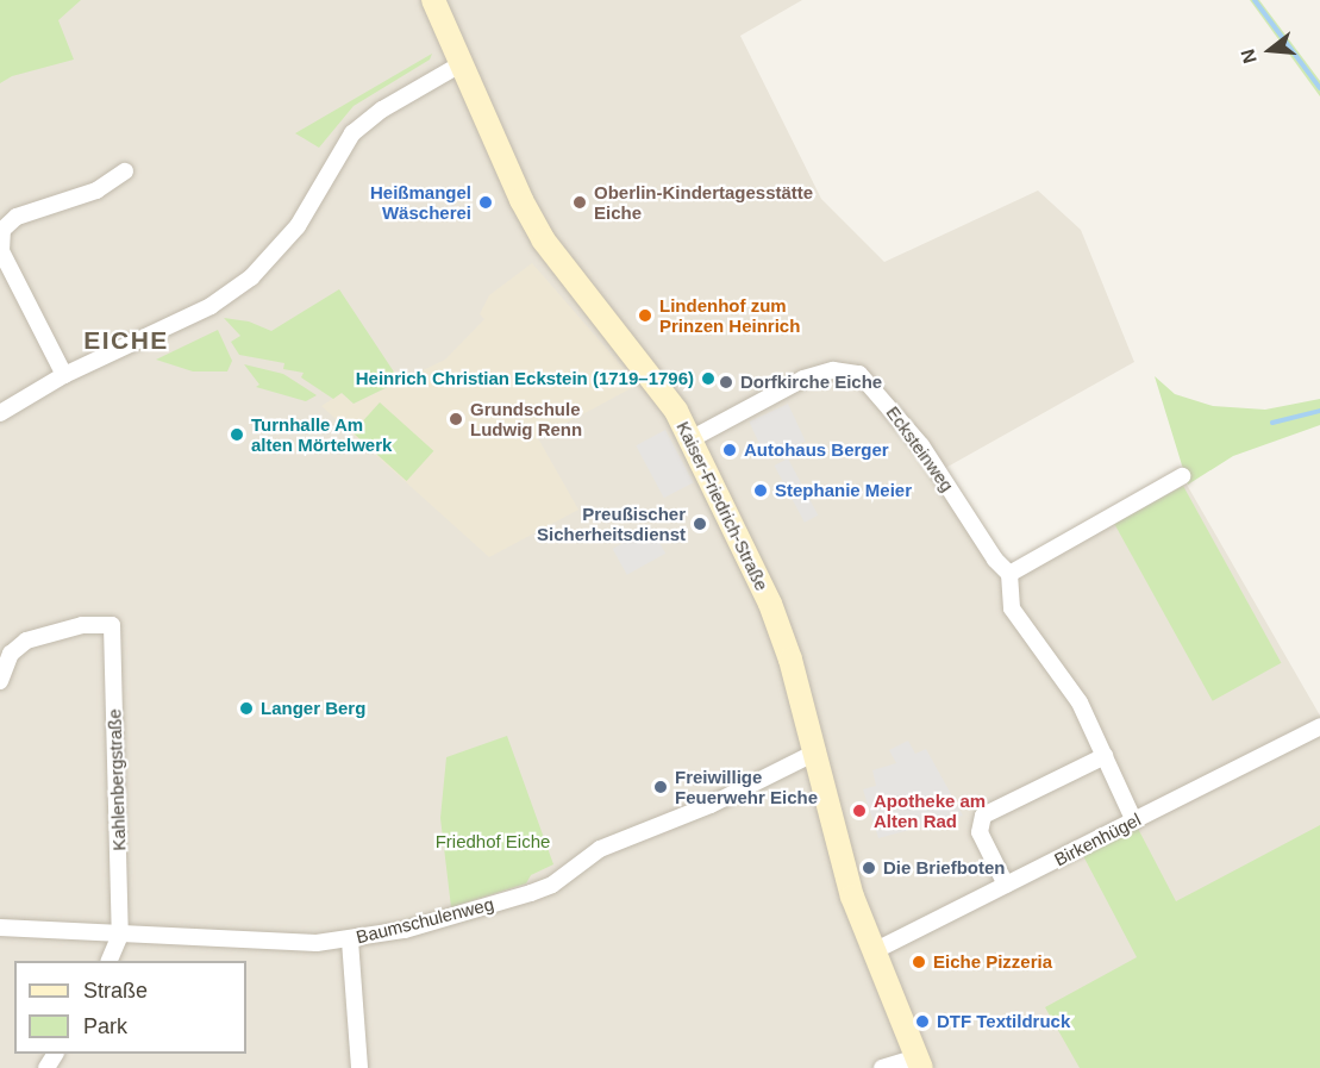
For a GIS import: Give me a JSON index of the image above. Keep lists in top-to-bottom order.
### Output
{
  "streets": {
    "street": [
      "Ecksteinweg",
      "Kaiser-Friedrich-Straße",
      "Kahlenbergstraße",
      "Birkenhügel",
      "Baumschulenweg"
    ]
  },
  "crossings": [
    ["Ecksteinweg", "Kaiser-Friedrich-Straße"],
    ["Kaiser-Friedrich-Straße", "Birkenhügel"],
    ["Kaiser-Friedrich-Straße", "Baumschulenweg"],
    ["Kahlenbergstraße", "Baumschulenweg"]
  ],
  "districts": ["EICHE"],
  "parks": ["Friedhof Eiche"],
  "places": [
    "Heißmangel Wäscherei",
    "Oberlin-Kindertagesstätte Eiche",
    "Lindenhof zum Prinzen Heinrich",
    "Heinrich Christian Eckstein (1719–1796)",
    "Dorfkirche Eiche",
    "Grundschule Ludwig Renn",
    "Turnhalle Am alten Mörtelwerk",
    "Autohaus Berger",
    "Stephanie Meier",
    "Preußischer Sicherheitsdienst",
    "Langer Berg",
    "Freiwillige Feuerwehr Eiche",
    "Apotheke am Alten Rad",
    "Die Briefboten",
    "Eiche Pizzeria",
    "DTF Textildruck"
  ],
  "legend": ["Straße", "Park"],
  "north": "left"
}
